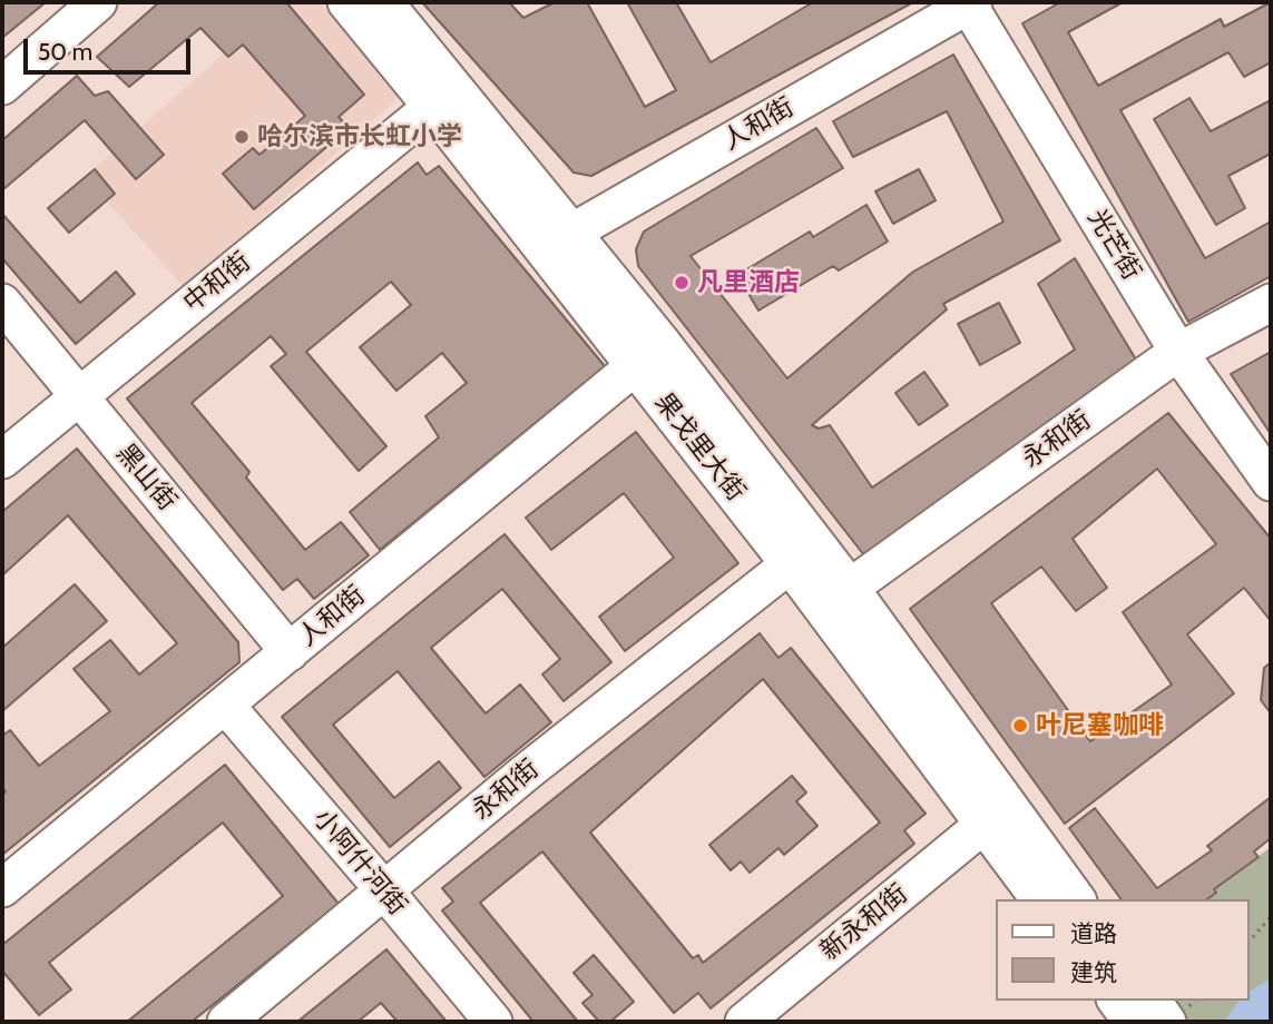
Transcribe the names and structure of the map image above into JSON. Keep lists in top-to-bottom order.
{
  "streets": {
    "street": [
      "人和街",
      "光芒街",
      "中和街",
      "永和街",
      "果戈里大街",
      "黑山街",
      "小阿什河街",
      "新永和街"
    ]
  },
  "crossings": [
    ["人和街", "光芒街"],
    ["人和街", "果戈里大街"],
    ["人和街", "黑山街"],
    ["人和街", "小阿什河街"],
    ["光芒街", "永和街"],
    ["中和街", "果戈里大街"],
    ["中和街", "黑山街"],
    ["永和街", "果戈里大街"],
    ["永和街", "小阿什河街"],
    ["果戈里大街", "新永和街"]
  ],
  "places": ["哈尔滨市长虹小学", "凡里酒店", "叶尼塞咖啡"],
  "legend": ["道路", "建筑"],
  "scale_bar": "50 m"
}
